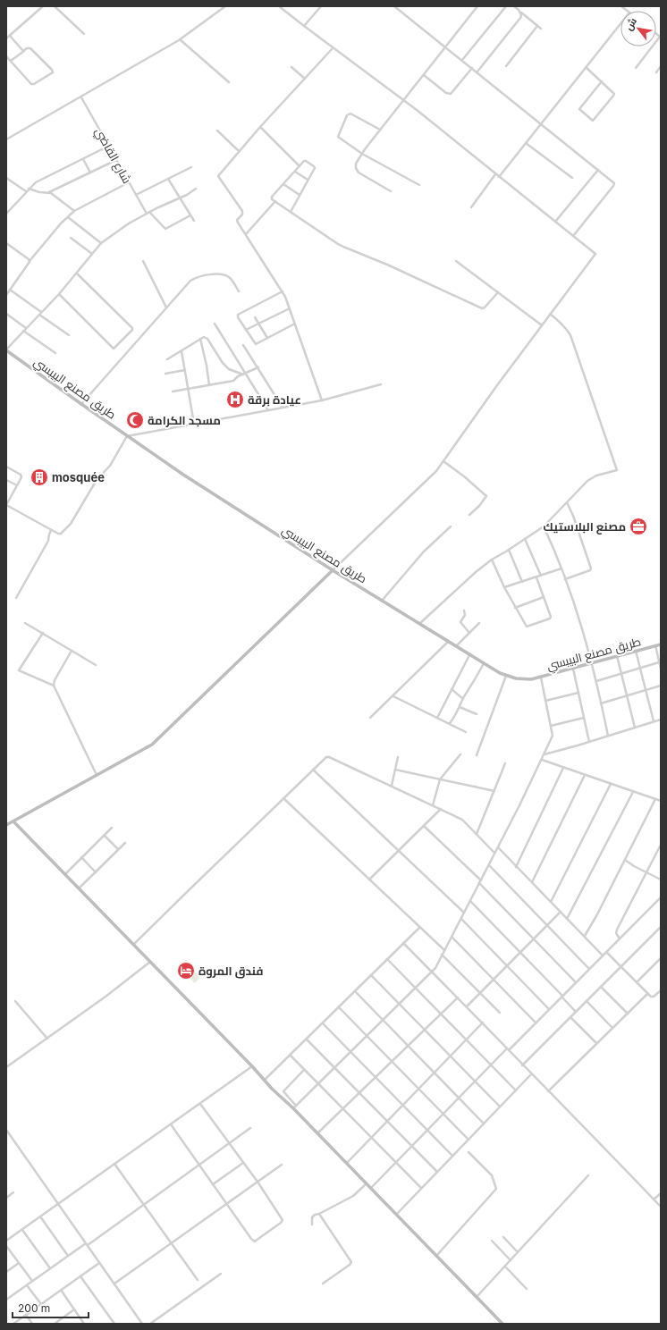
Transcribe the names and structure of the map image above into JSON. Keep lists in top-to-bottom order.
{
  "streets": {
    "street": ["شارع القاضي", "طريق مصنع البيبسي"]
  },
  "places": {
    "hospital": ["عيادة برقة"],
    "mosque": ["مسجد الكرامة"],
    "building": ["mosquée"],
    "office": ["مصنع البلاستيك"],
    "hotel": ["فندق المروة"]
  },
  "scale_bar": "200 m",
  "north": "top left"
}
